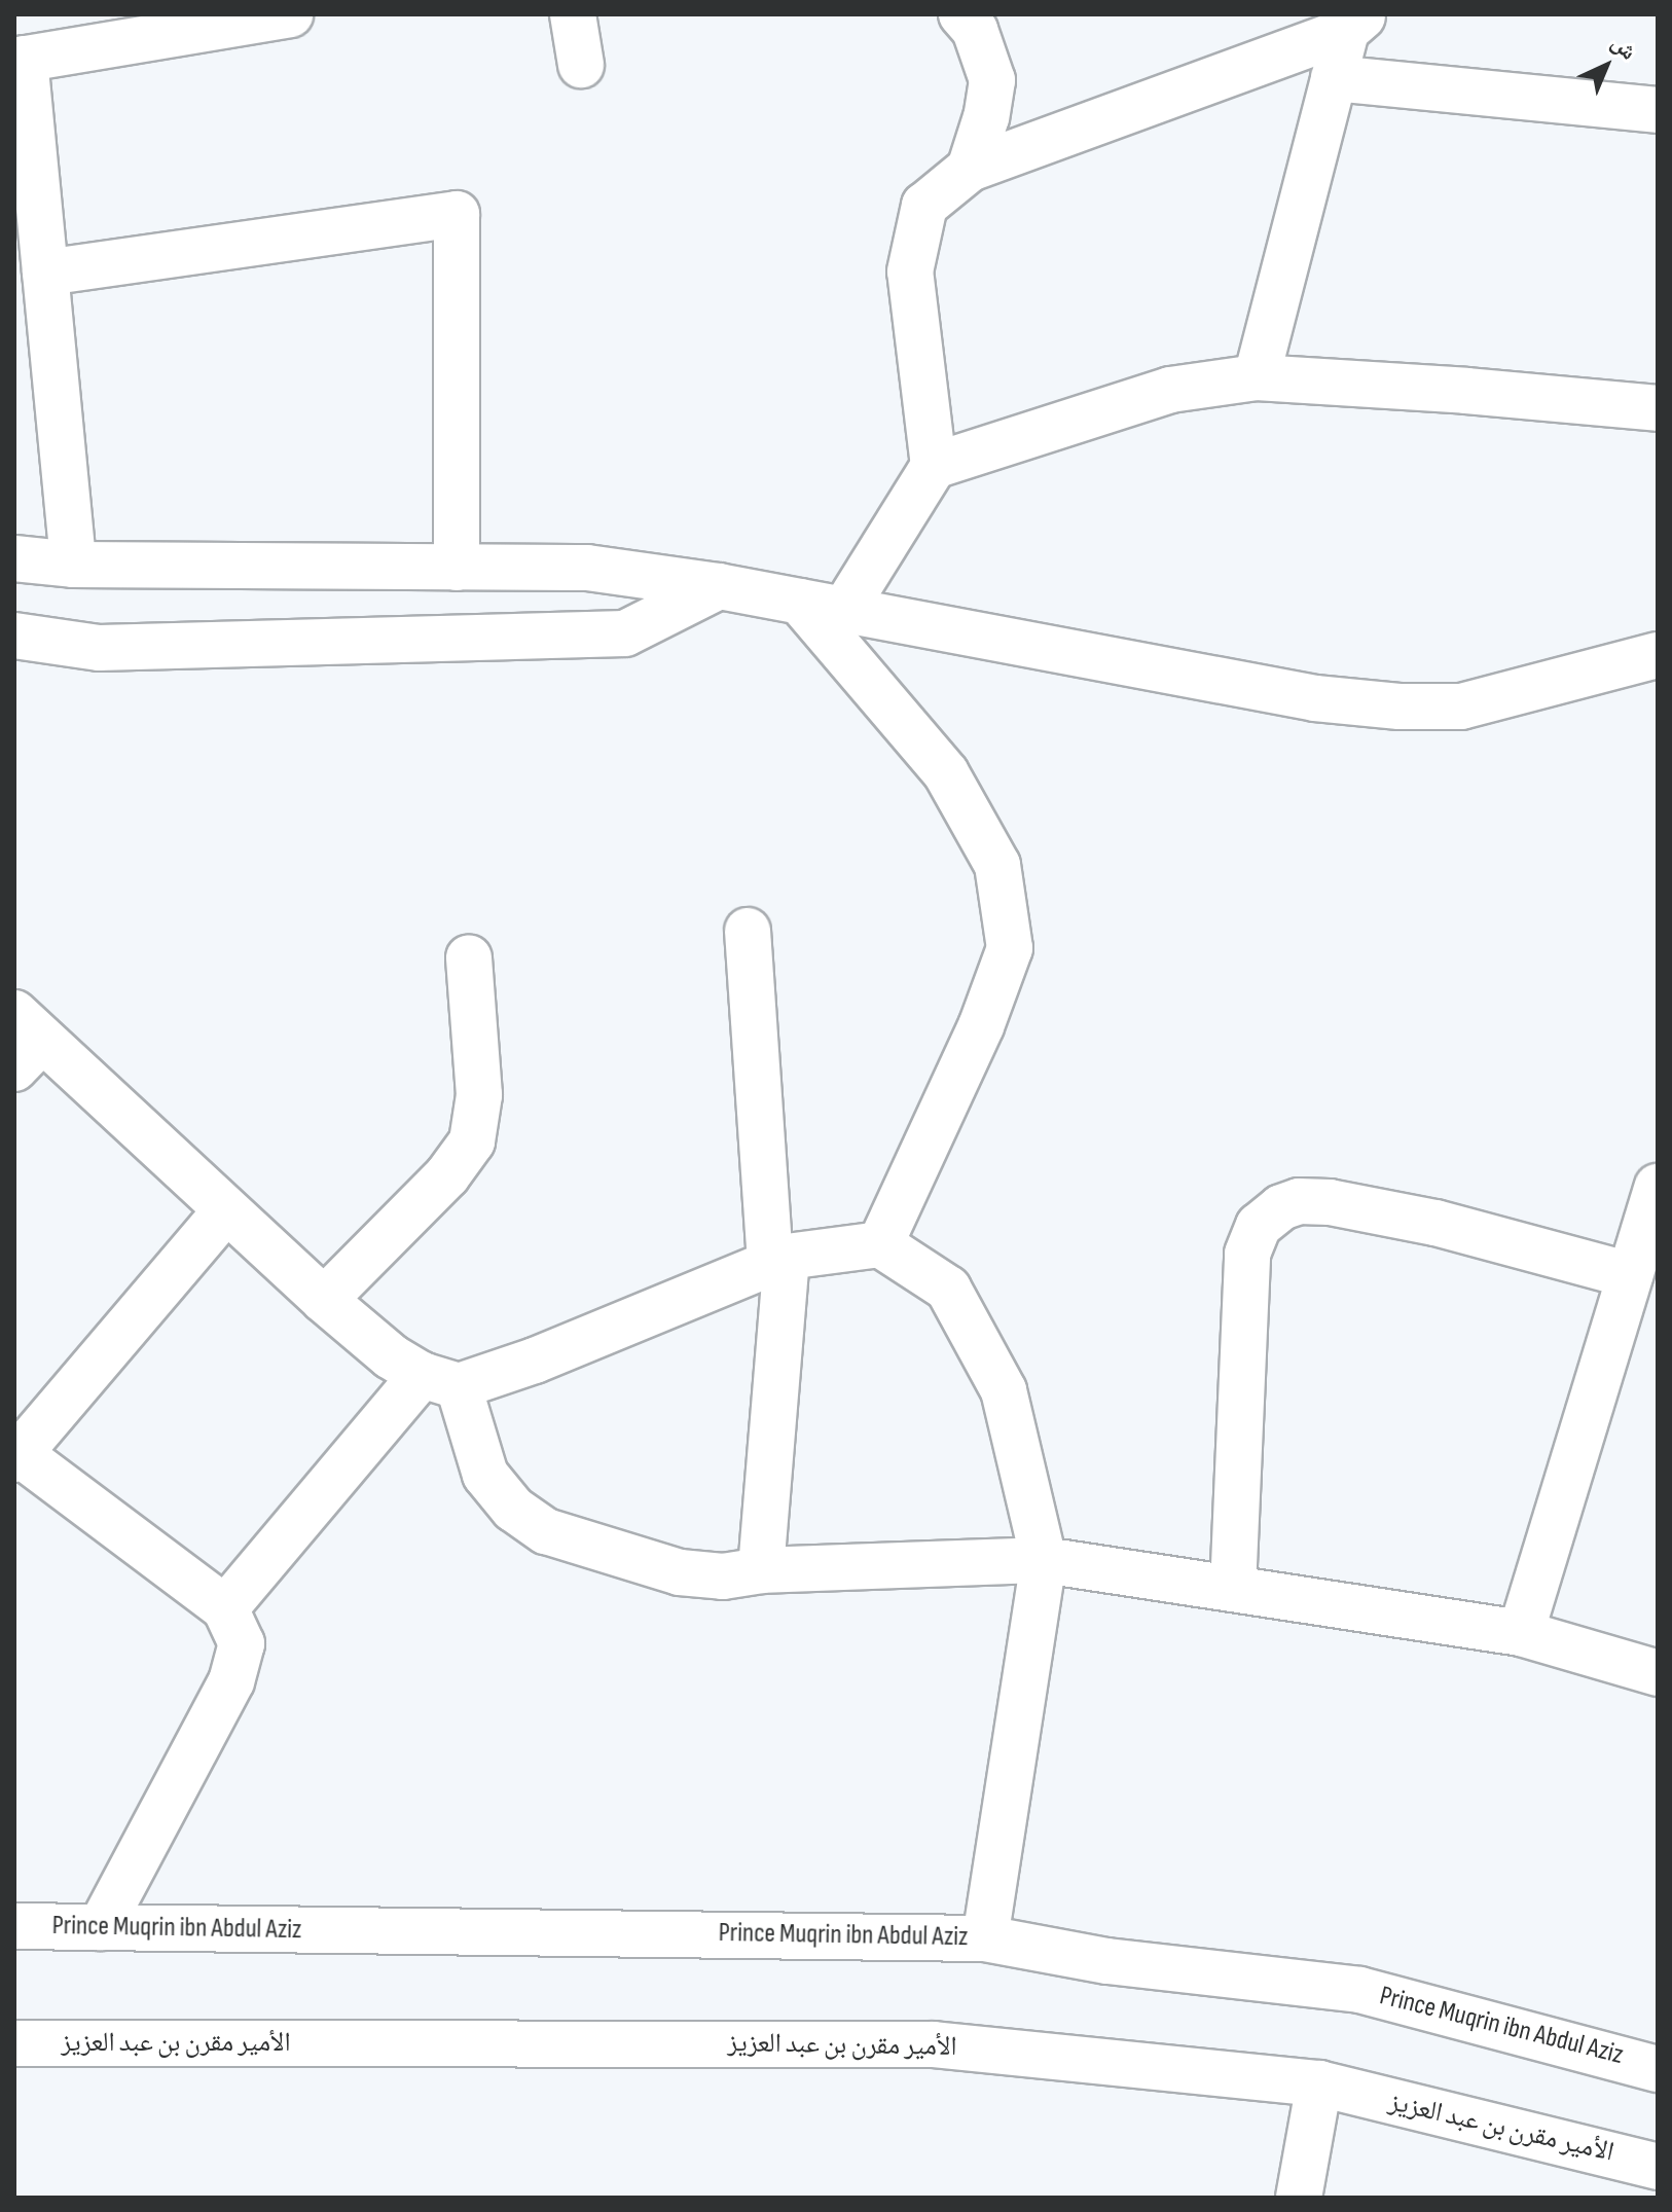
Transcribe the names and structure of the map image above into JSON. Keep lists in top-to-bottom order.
{
  "streets": {
    "street": ["Prince Muqrin ibn Abdul Aziz", "الأمير مقرن بن عبد العزيز"]
  },
  "north": "top right"
}
